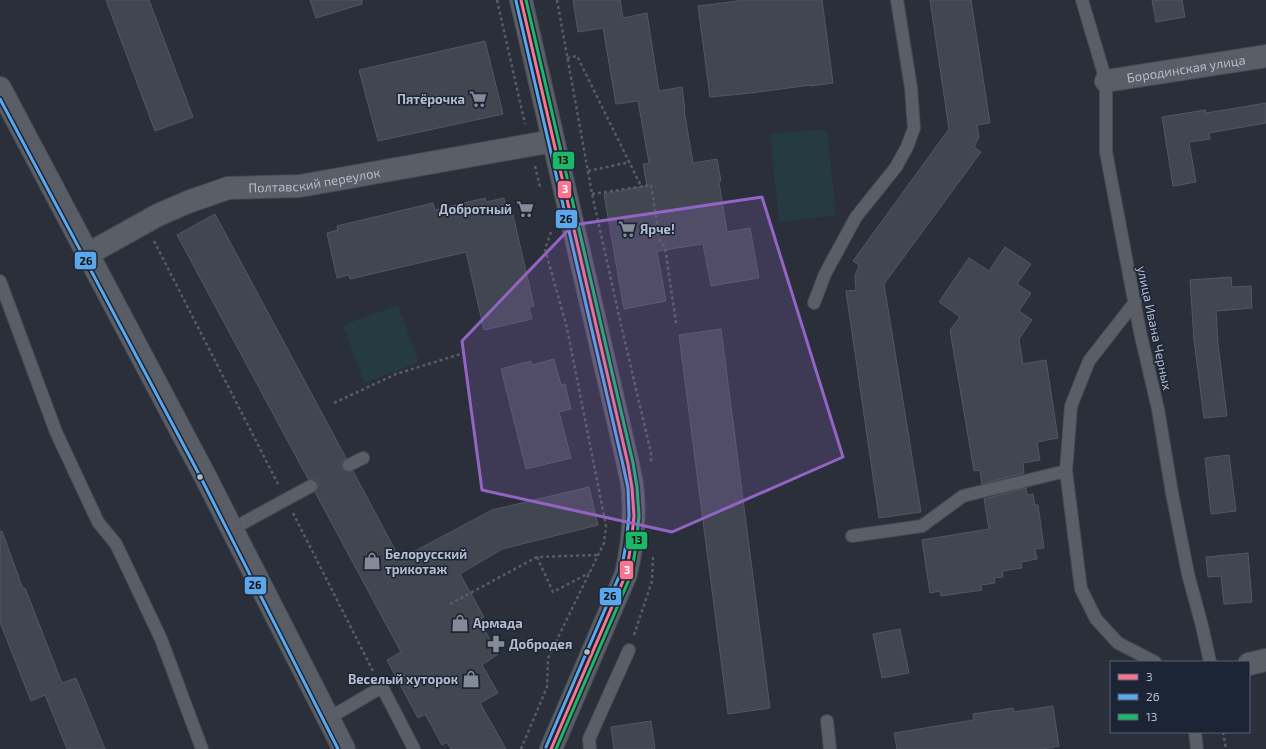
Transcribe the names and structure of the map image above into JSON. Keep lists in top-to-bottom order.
{
  "streets": {
    "street": ["Бородинская улица", "Полтавский переулок"],
    "lane": ["улица Ивана Черных"]
  },
  "crossings": [
    ["Бородинская улица", "улица Ивана Черных"]
  ],
  "places": {
    "supermarket": ["Пятёрочка", "Добротный", "Ярче!"],
    "shop": ["Белорусский трикотаж", "Армада", "Веселый хуторок"],
    "pharmacy": ["Добродея"]
  },
  "lines": ["transit line 3", "transit line 13", "transit line 26"],
  "legend": ["3", "26", "13"]
}
